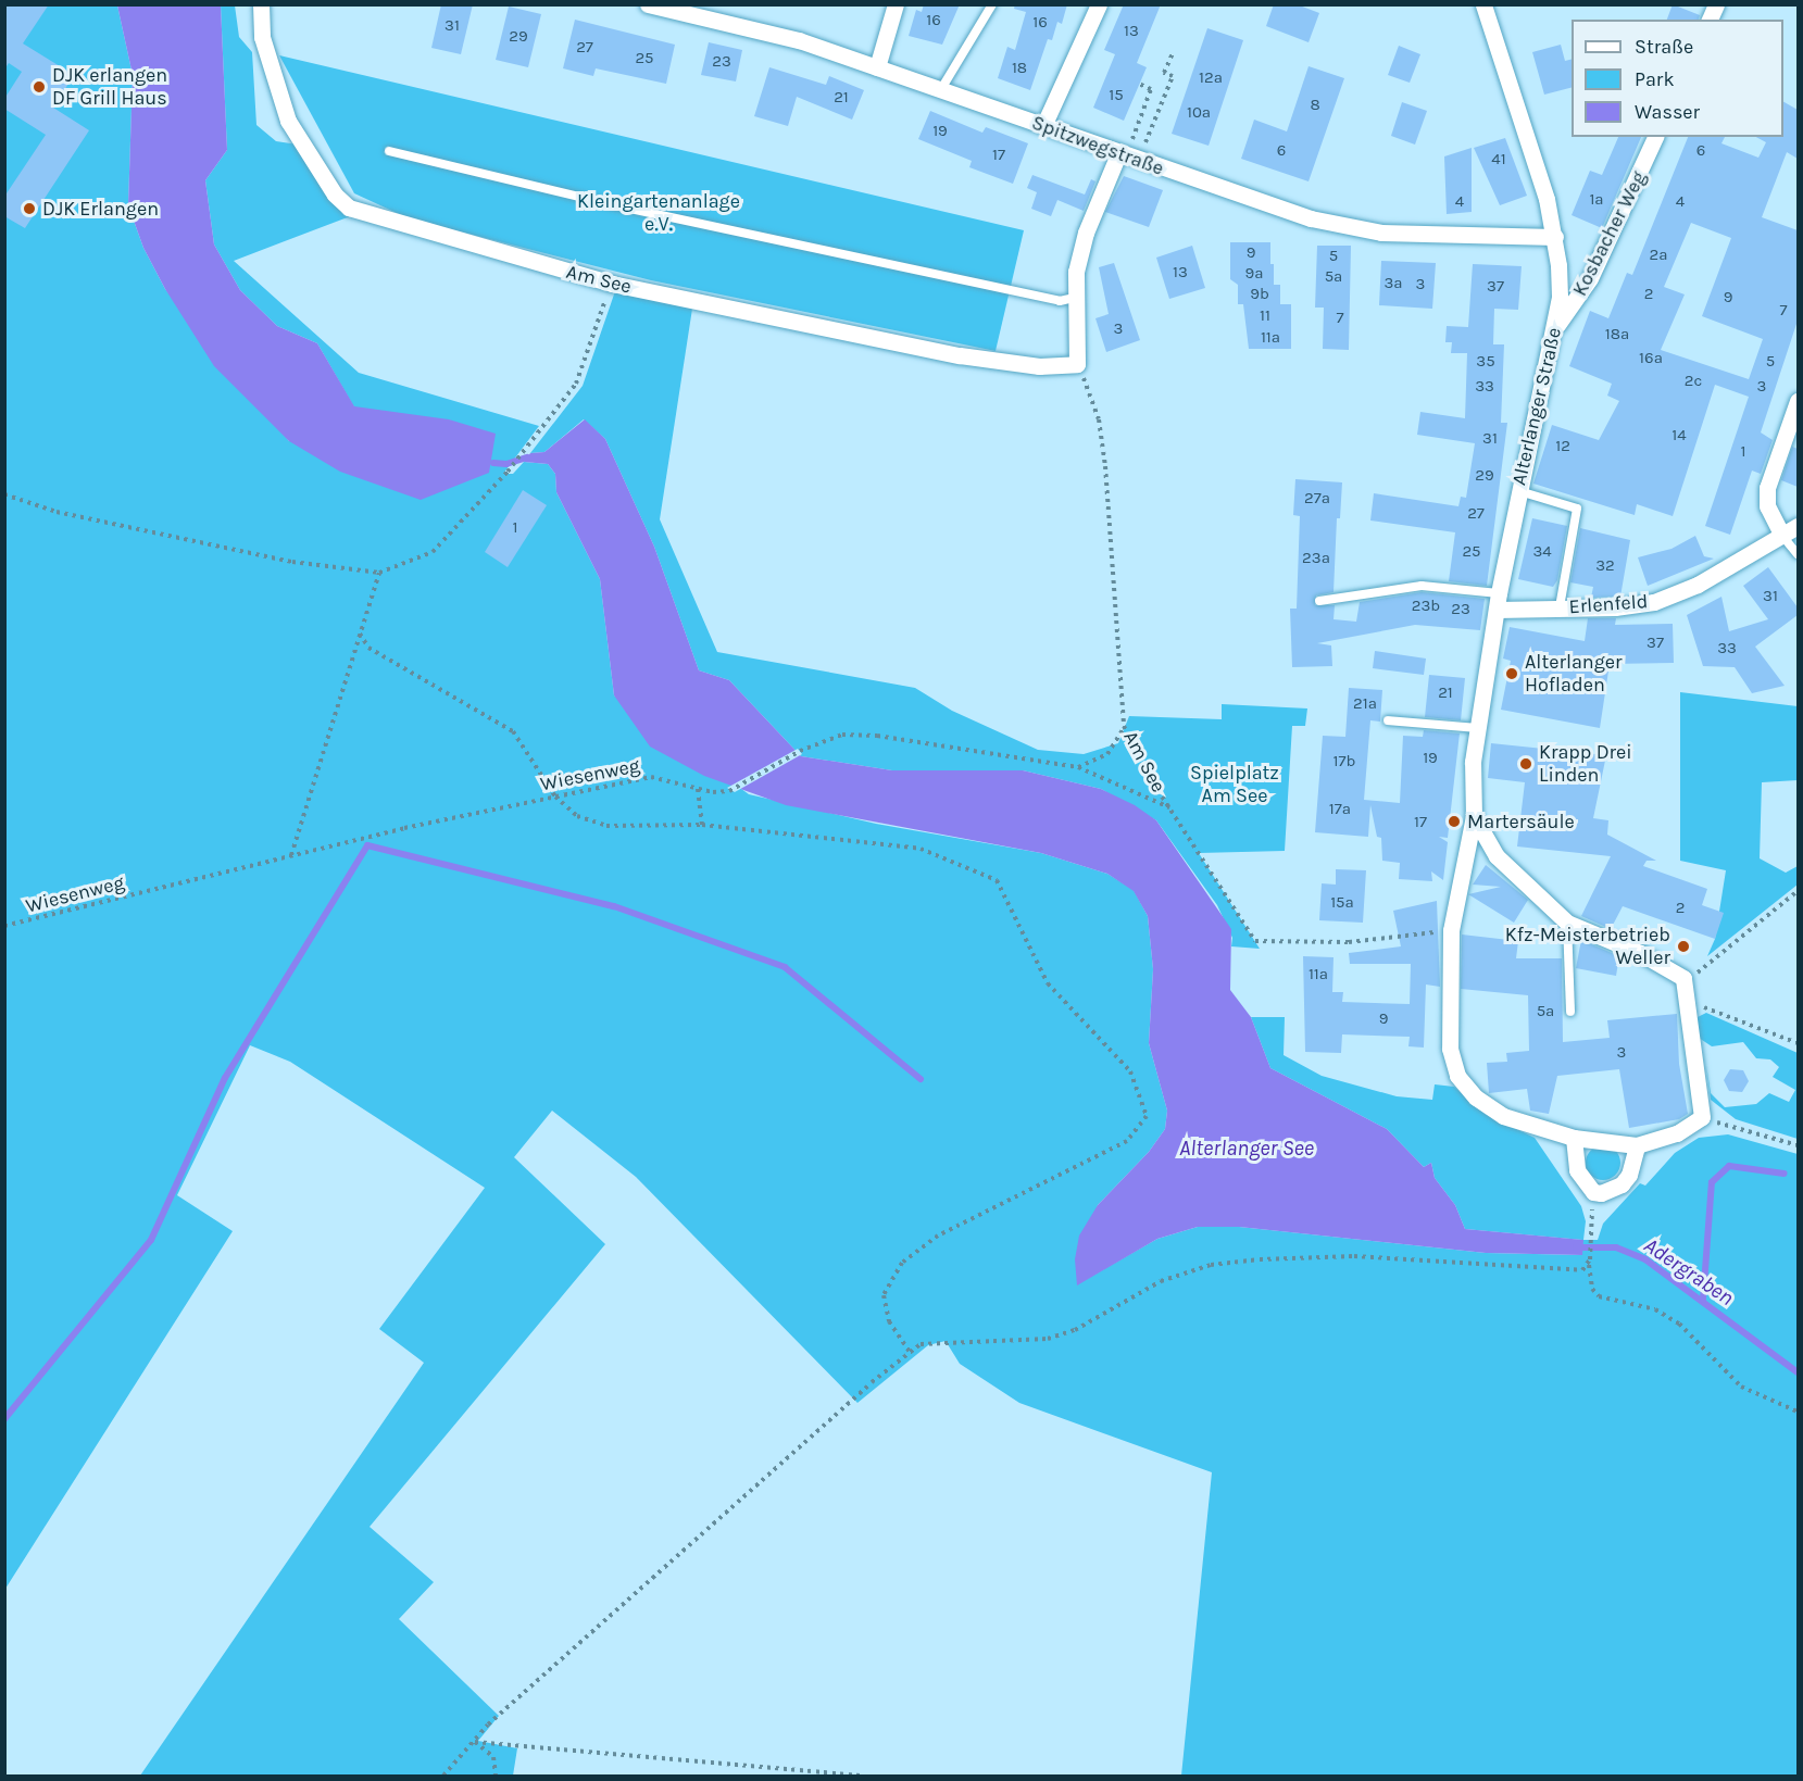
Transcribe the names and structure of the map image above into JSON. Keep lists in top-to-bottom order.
{
  "streets": {
    "street": [
      "Spitzwegstraße",
      "Kosbacher Weg",
      "Am See",
      "Alterlanger Straße",
      "Erlenfeld"
    ],
    "path": ["Wiesenweg"]
  },
  "crossings": [
    ["Spitzwegstraße", "Alterlanger Straße"],
    ["Kosbacher Weg", "Alterlanger Straße"],
    ["Am See", "Alterlanger Straße"],
    ["Am See", "Wiesenweg"],
    ["Alterlanger Straße", "Erlenfeld"]
  ],
  "water": ["Alterlanger See", "Adergraben"],
  "parks": ["Kleingartenanlage e.V.", "Spielplatz Am See"],
  "places": [
    "DJK erlangen DF Grill Haus",
    "DJK Erlangen",
    "Alterlanger Hofladen",
    "Krapp Drei Linden",
    "Martersäule",
    "Kfz-Meisterbetrieb Weller"
  ],
  "house_numbers": [
    "16",
    "16",
    "31",
    "13",
    "29",
    "27",
    "25",
    "23",
    "18",
    "12a",
    "15",
    "21",
    "8",
    "10a",
    "19",
    "6",
    "6",
    "17",
    "41",
    "1a",
    "4",
    "4",
    "9",
    "2a",
    "5",
    "13",
    "9a",
    "5a",
    "3a",
    "3",
    "37",
    "9b",
    "2",
    "9",
    "7",
    "11",
    "7",
    "3",
    "18a",
    "11a",
    "16a",
    "35",
    "5",
    "2c",
    "33",
    "3",
    "14",
    "31",
    "12",
    "1",
    "29",
    "27a",
    "27",
    "1",
    "25",
    "34",
    "23a",
    "32",
    "31",
    "23b",
    "23",
    "37",
    "33",
    "21",
    "21a",
    "19",
    "17b",
    "17a",
    "17",
    "15a",
    "2",
    "11a",
    "5a",
    "9",
    "3"
  ],
  "legend": ["Straße", "Park", "Wasser"]
}
